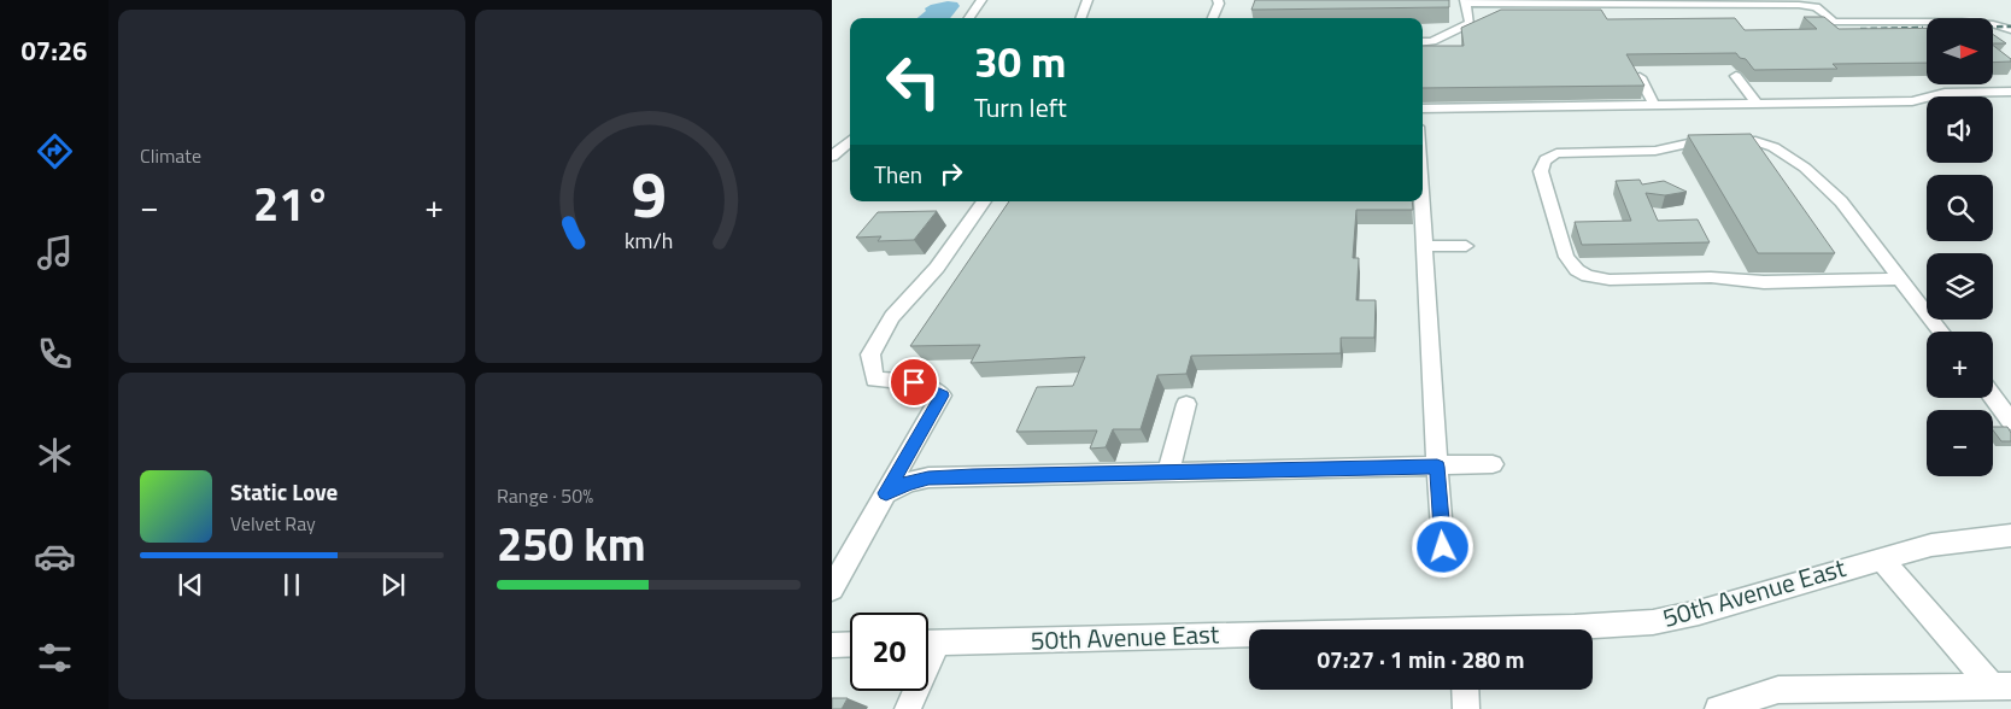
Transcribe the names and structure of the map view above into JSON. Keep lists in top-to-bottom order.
{
  "streets": {
    "street": ["50th Avenue East"]
  },
  "north": "right",
  "page": {
    "tabs": "07:26",
    "tile": [
      "Climate",
      ["Range · 50%", "250 km"]
    ],
    "map_buttons": ["+", "−"],
    "turn": ["30 m", "Turn left"],
    "then": "Then",
    "heat": ["−", "21°", "+"],
    "song": ["Static Love", "Velvet Ray"],
    "limit": "20",
    "trip": "07:27 · 1 min · 280 m",
    "gauge": ["9", "km/h"]
  }
}
